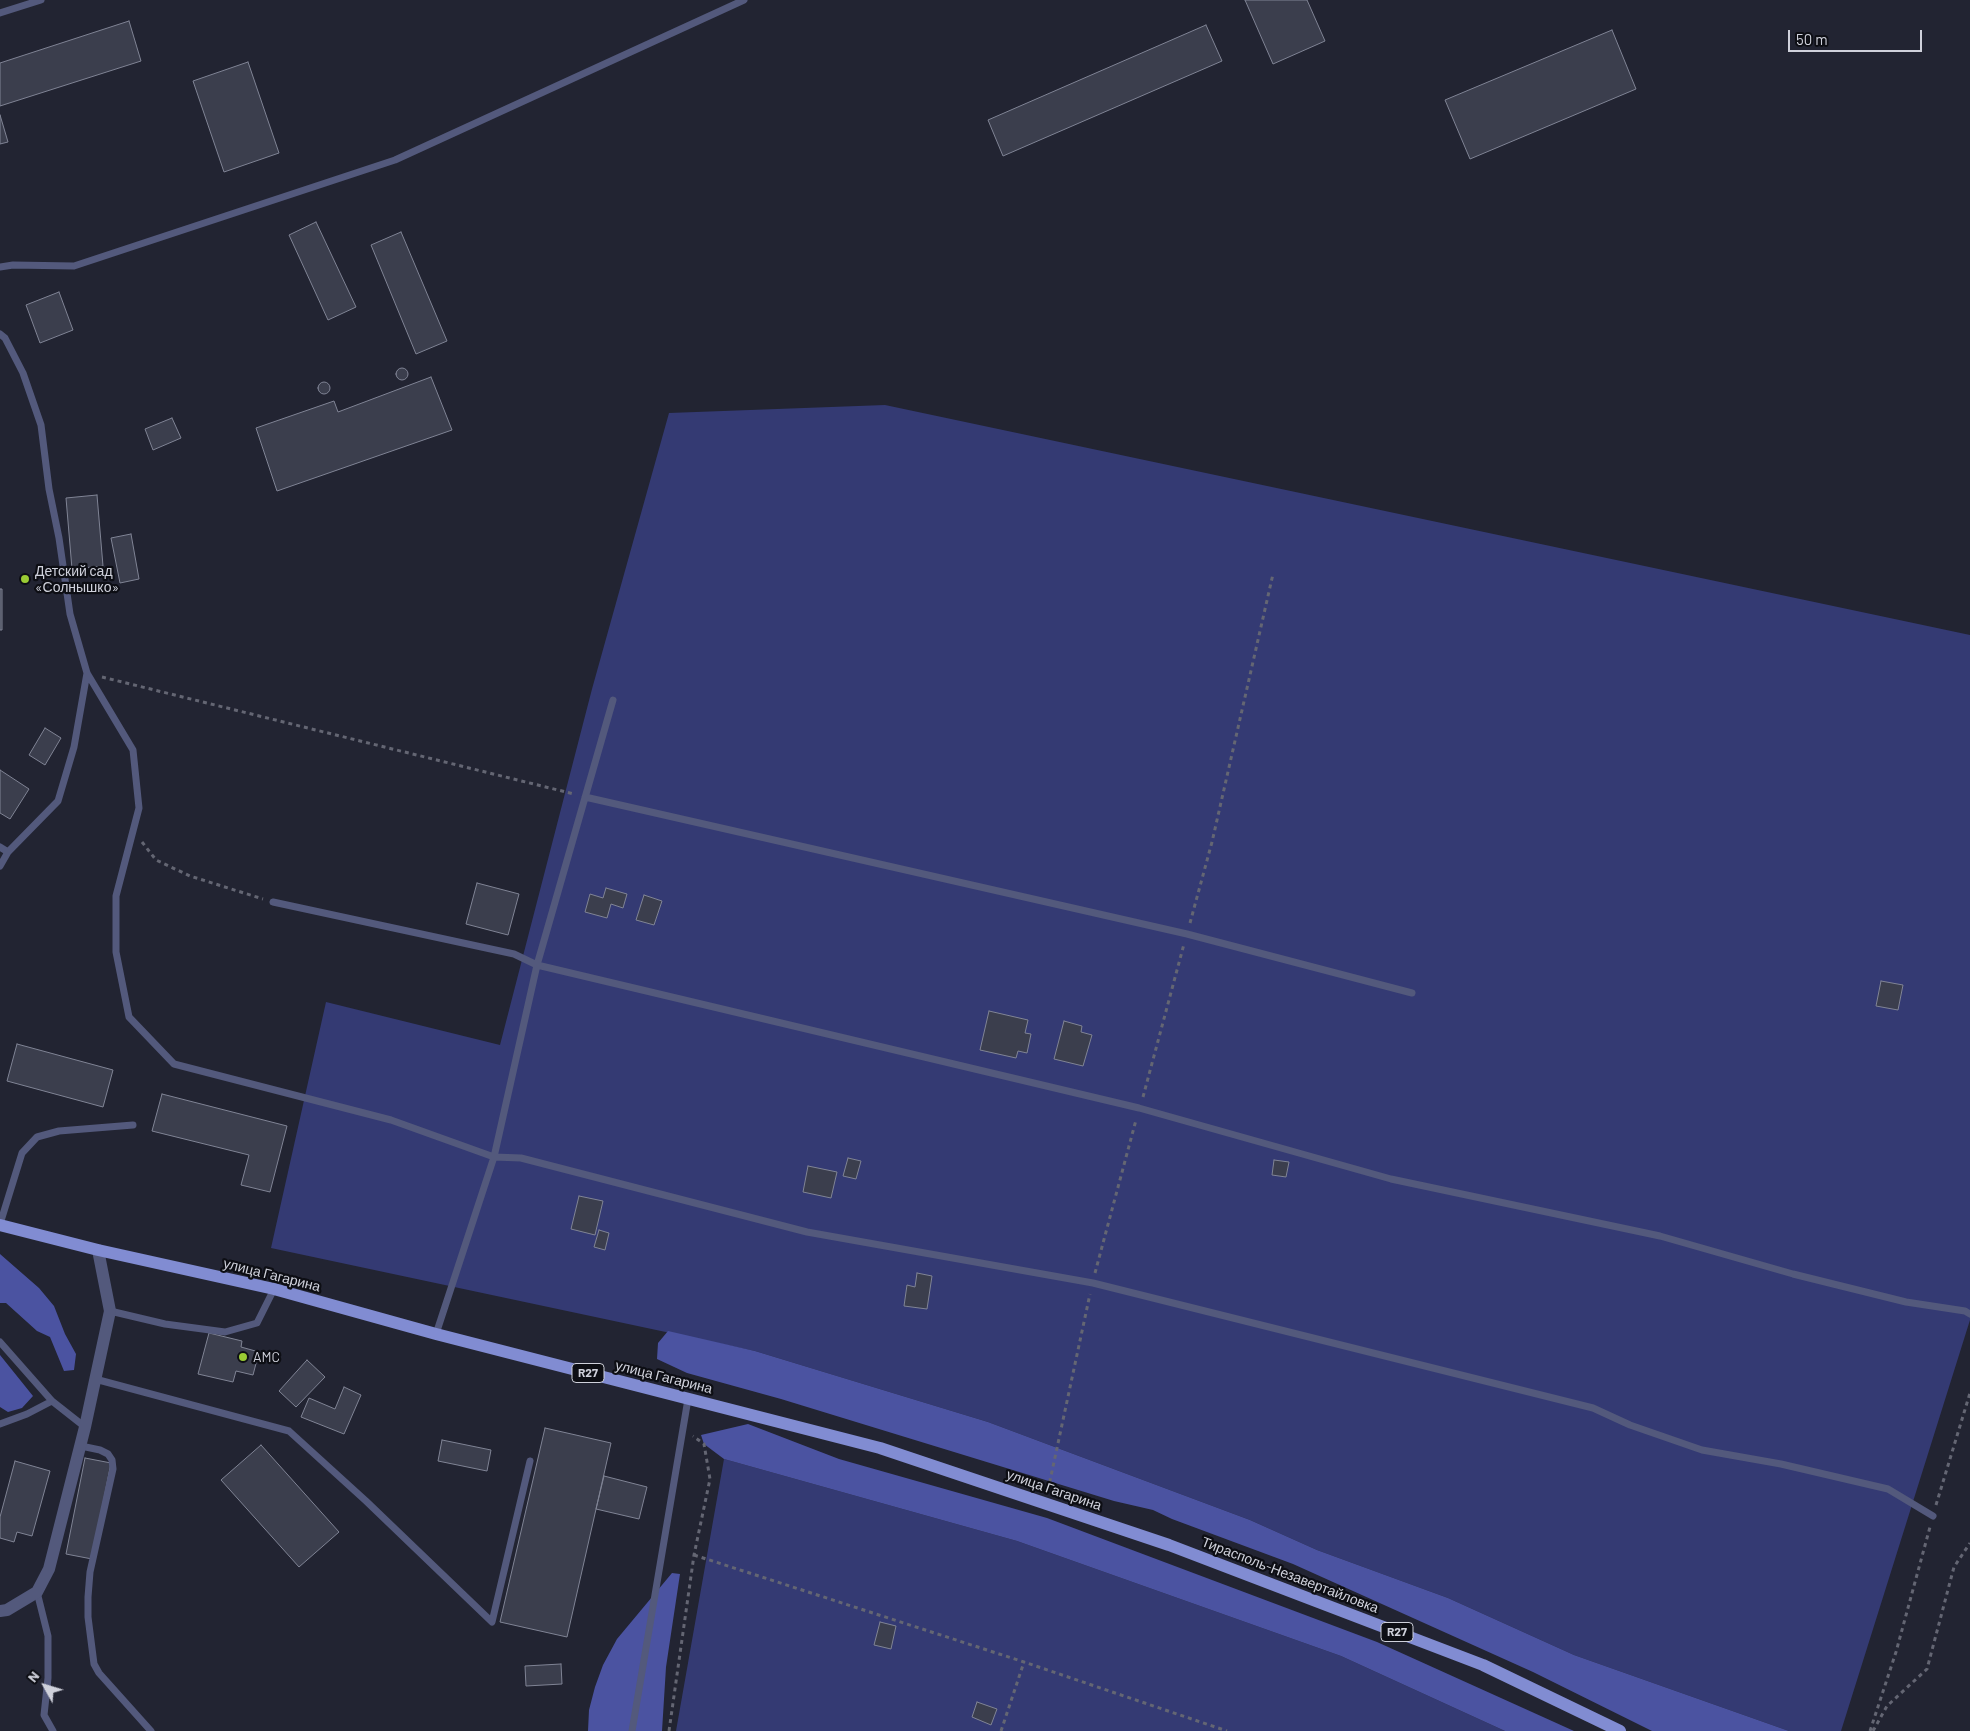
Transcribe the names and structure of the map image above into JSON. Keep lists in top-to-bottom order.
{
  "streets": {
    "main road": ["улица Гагарина", "R27", "Тирасполь-Незавертайловка"]
  },
  "crossings": [
    ["улица Гагарина", "Тирасполь-Незавертайловка"]
  ],
  "places": ["Детский сад «Солнышко»", "AMC"],
  "scale_bar": "50 m",
  "north": "top left"
}
